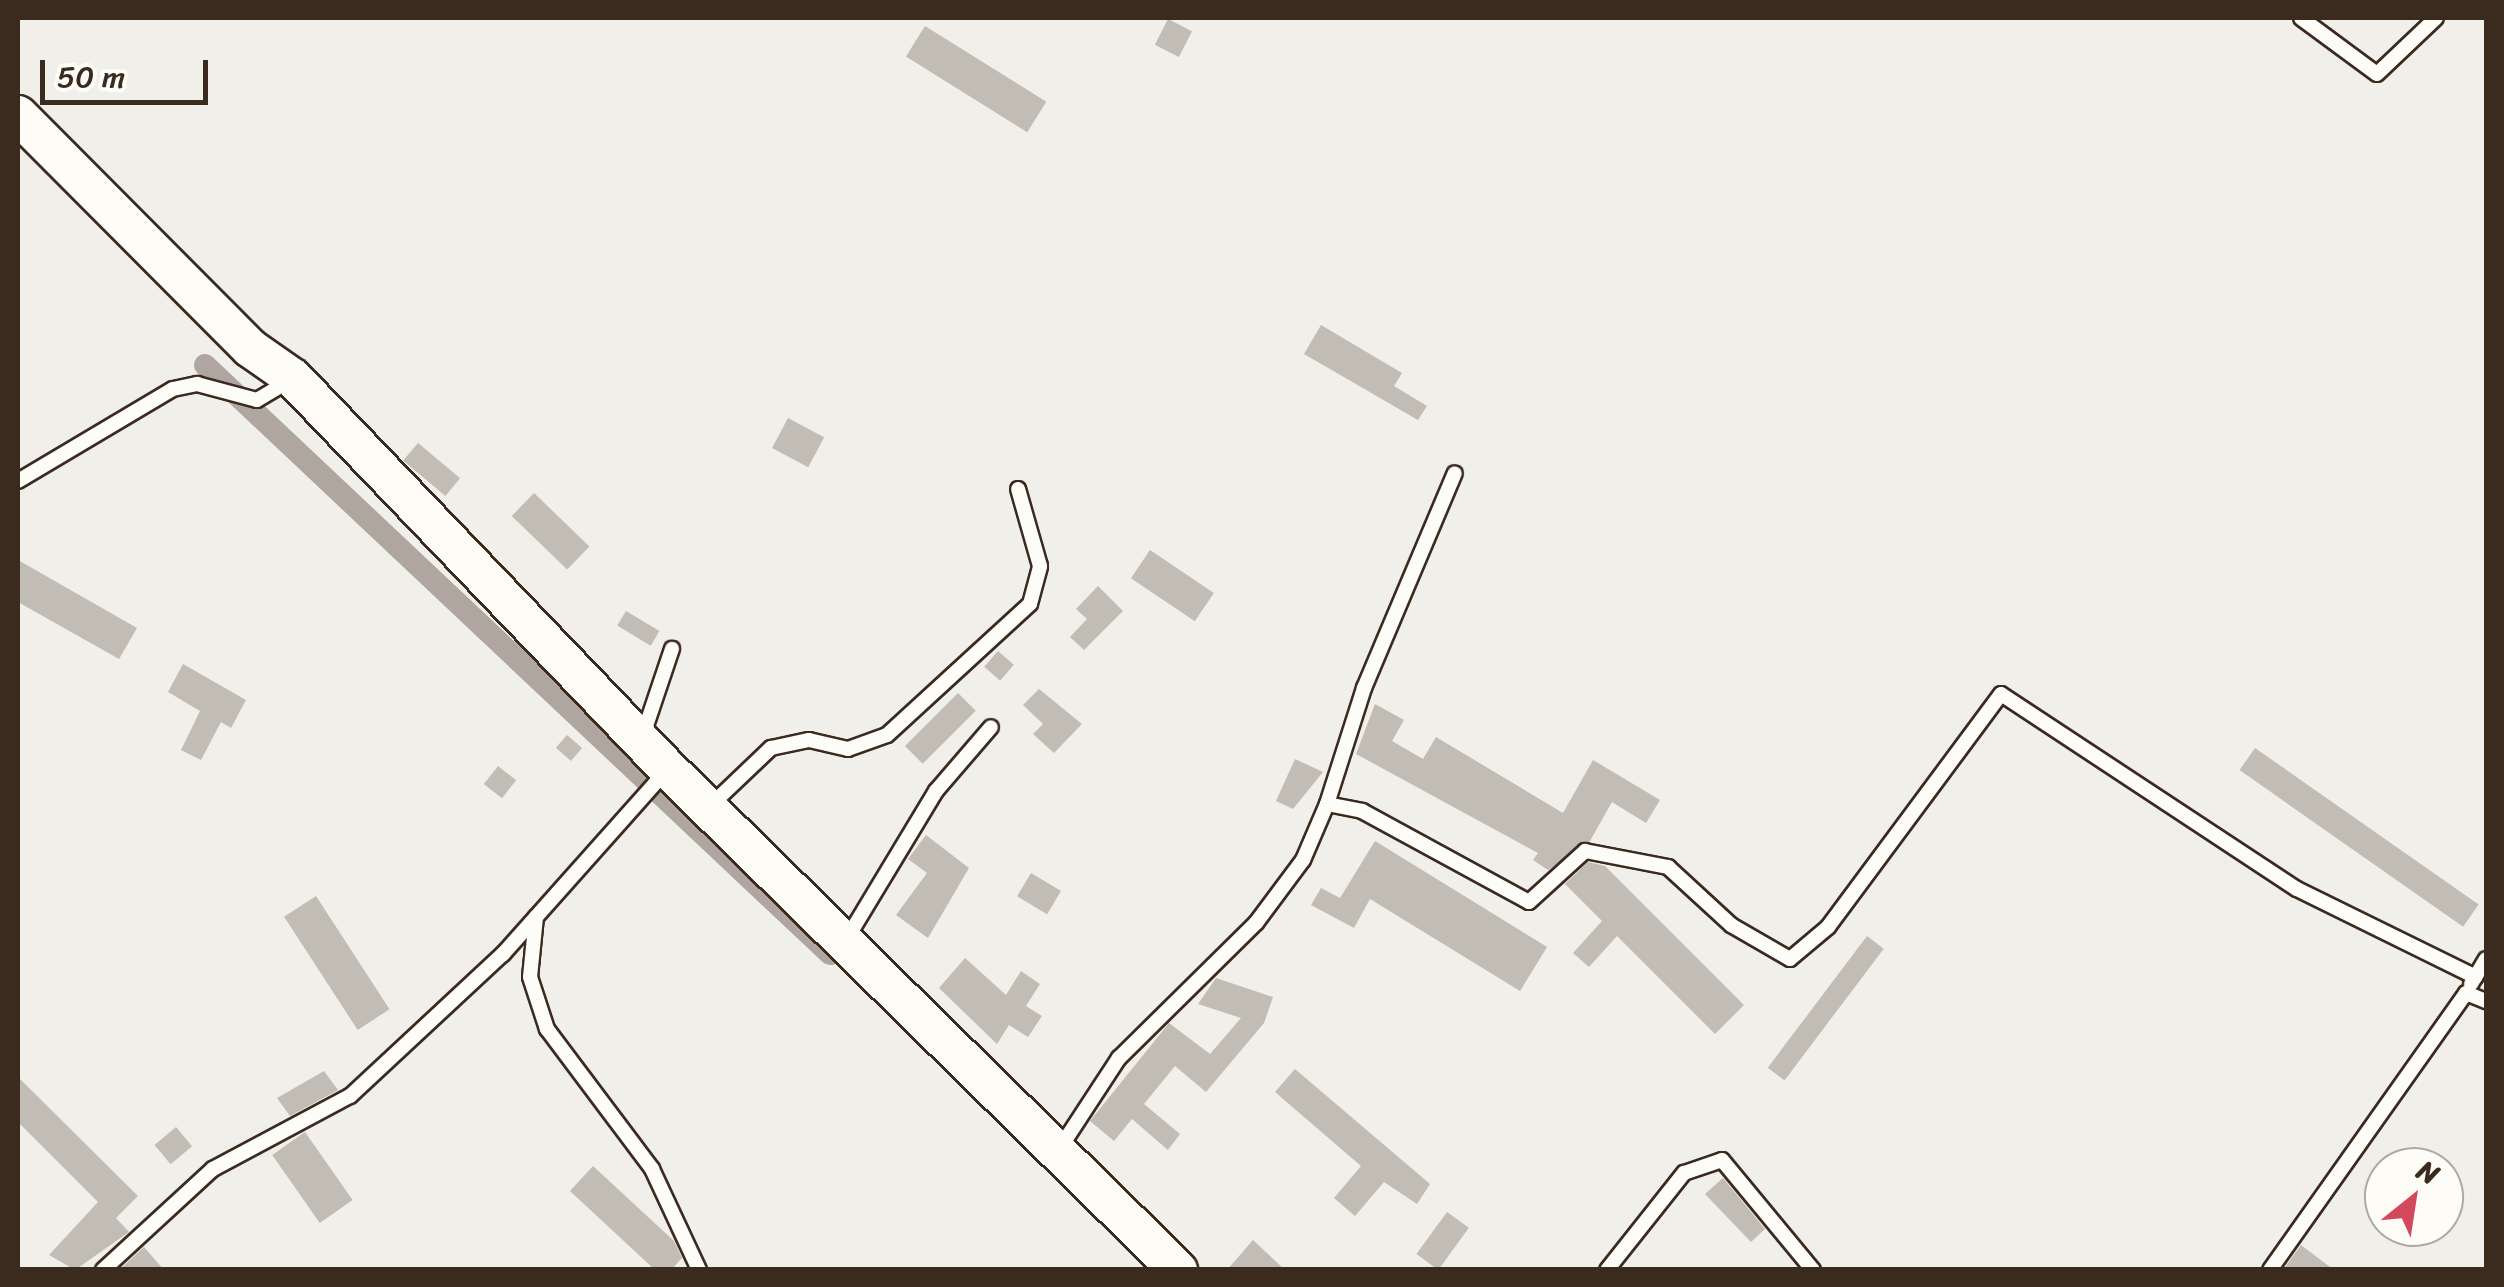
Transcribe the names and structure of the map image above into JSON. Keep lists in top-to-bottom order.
{
  "scale_bar": "50 m",
  "north": "top right"
}
